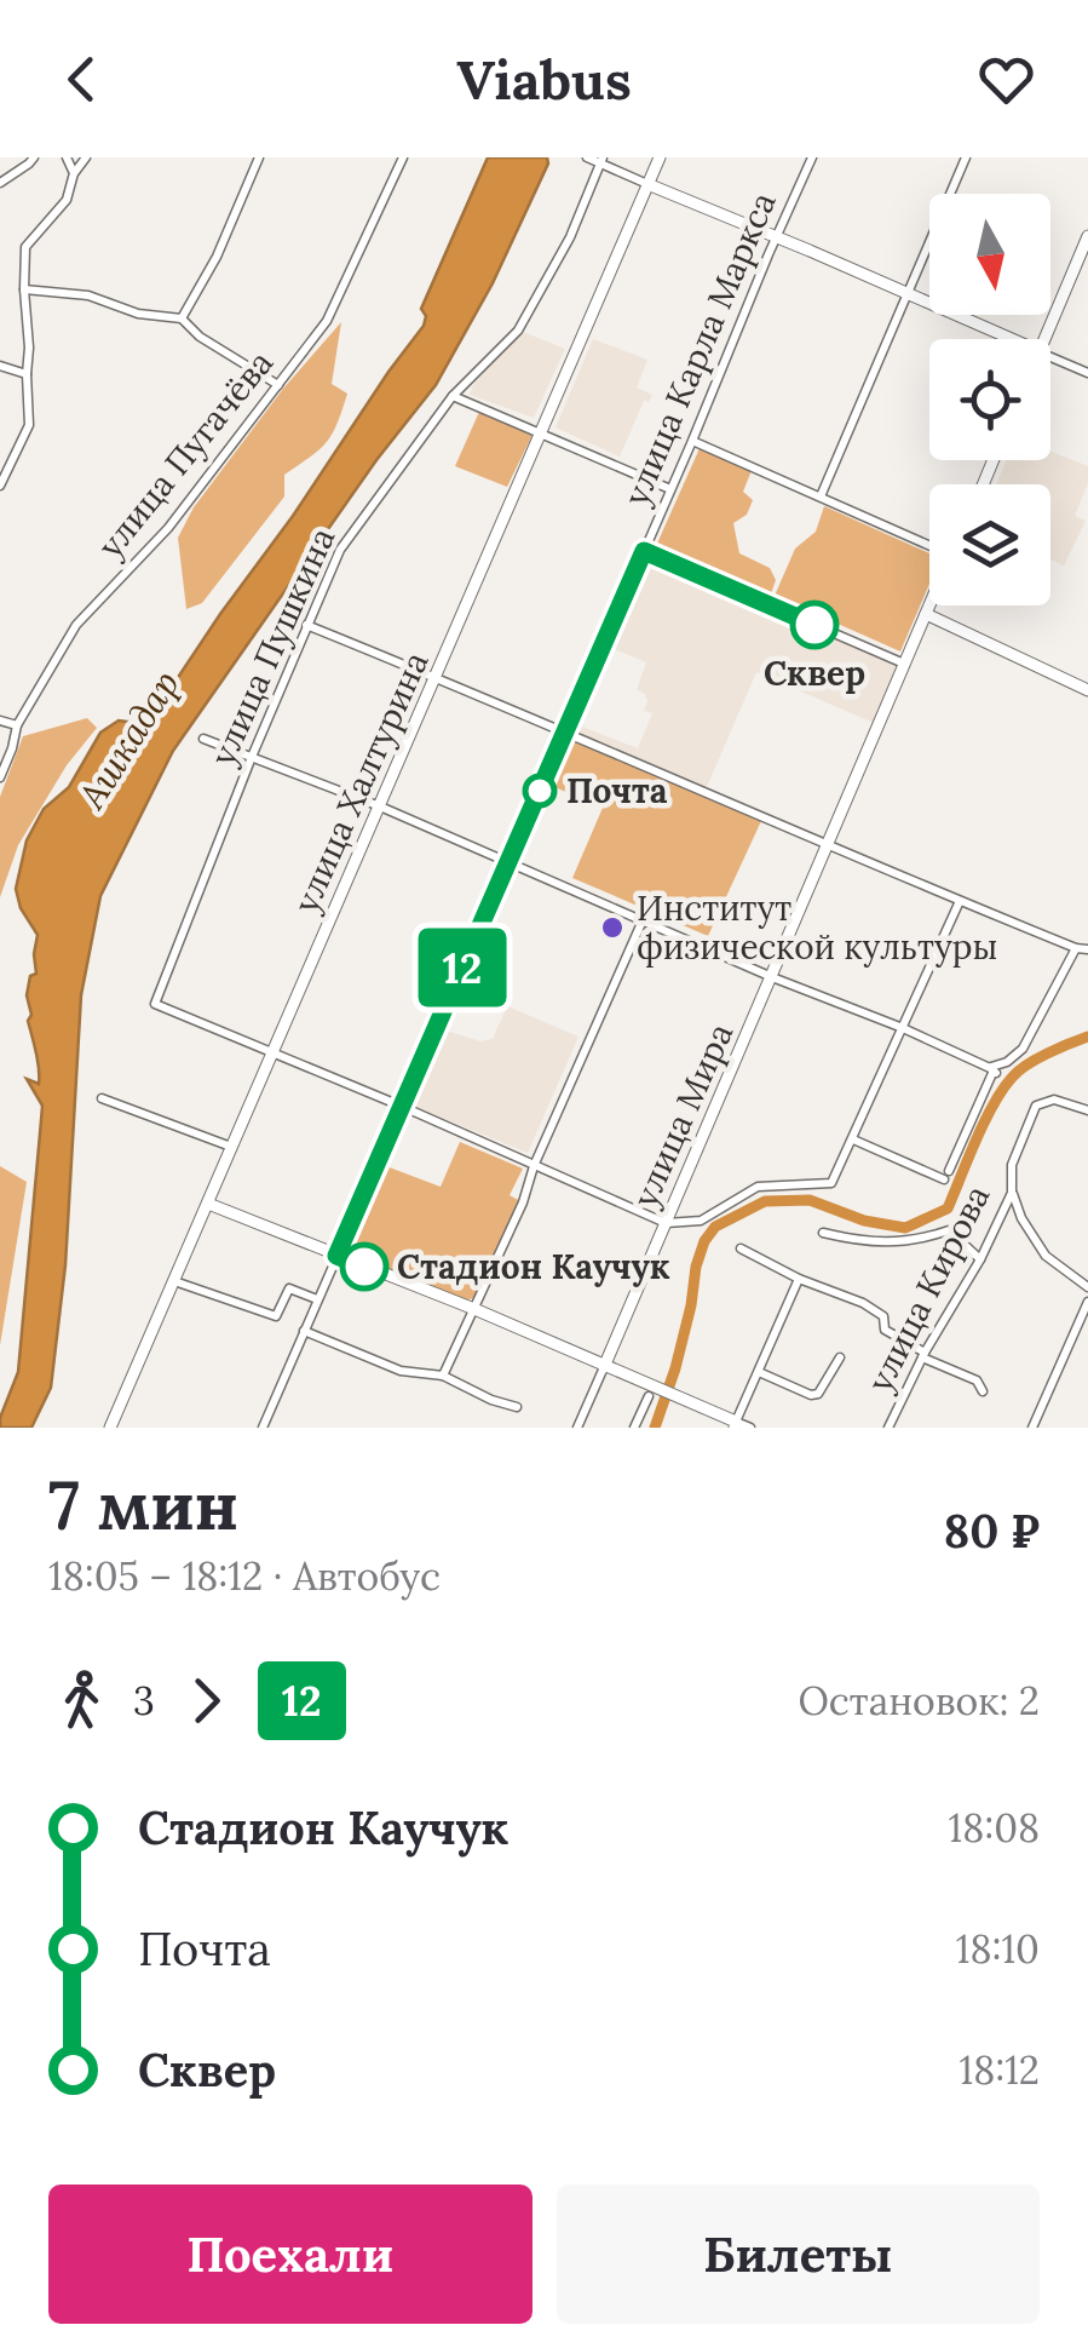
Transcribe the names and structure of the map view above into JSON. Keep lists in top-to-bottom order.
{
  "streets": {
    "main road": ["улица Халтурина", "улица Мира"],
    "street": [
      "улица Карла Маркса",
      "улица Пугачёва",
      "улица Пушкина",
      "улица Кирова"
    ]
  },
  "crossings": [
    ["улица Пушкина", "улица Халтурина"]
  ],
  "water": ["Ашкадар"],
  "places": [
    "Сквер",
    "Почта",
    "Институт физической культуры",
    "Стадион Каучук"
  ],
  "lines": ["bus line 12"],
  "north": "bottom",
  "page": {
    "header": "Viabus",
    "on_map": "12",
    "heading": ["7 мин", "18:05 – 18:12 · Автобус", "80 ₽"],
    "legs": ["3", "12", "Остановок: 2"],
    "list": [
      {
        "name": "Стадион Каучук",
        "value": "18:08"
      },
      {
        "name": "Почта",
        "value": "18:10"
      },
      {
        "name": "Сквер",
        "value": "18:12"
      }
    ],
    "buttons": ["Поехали", "Билеты"]
  }
}
